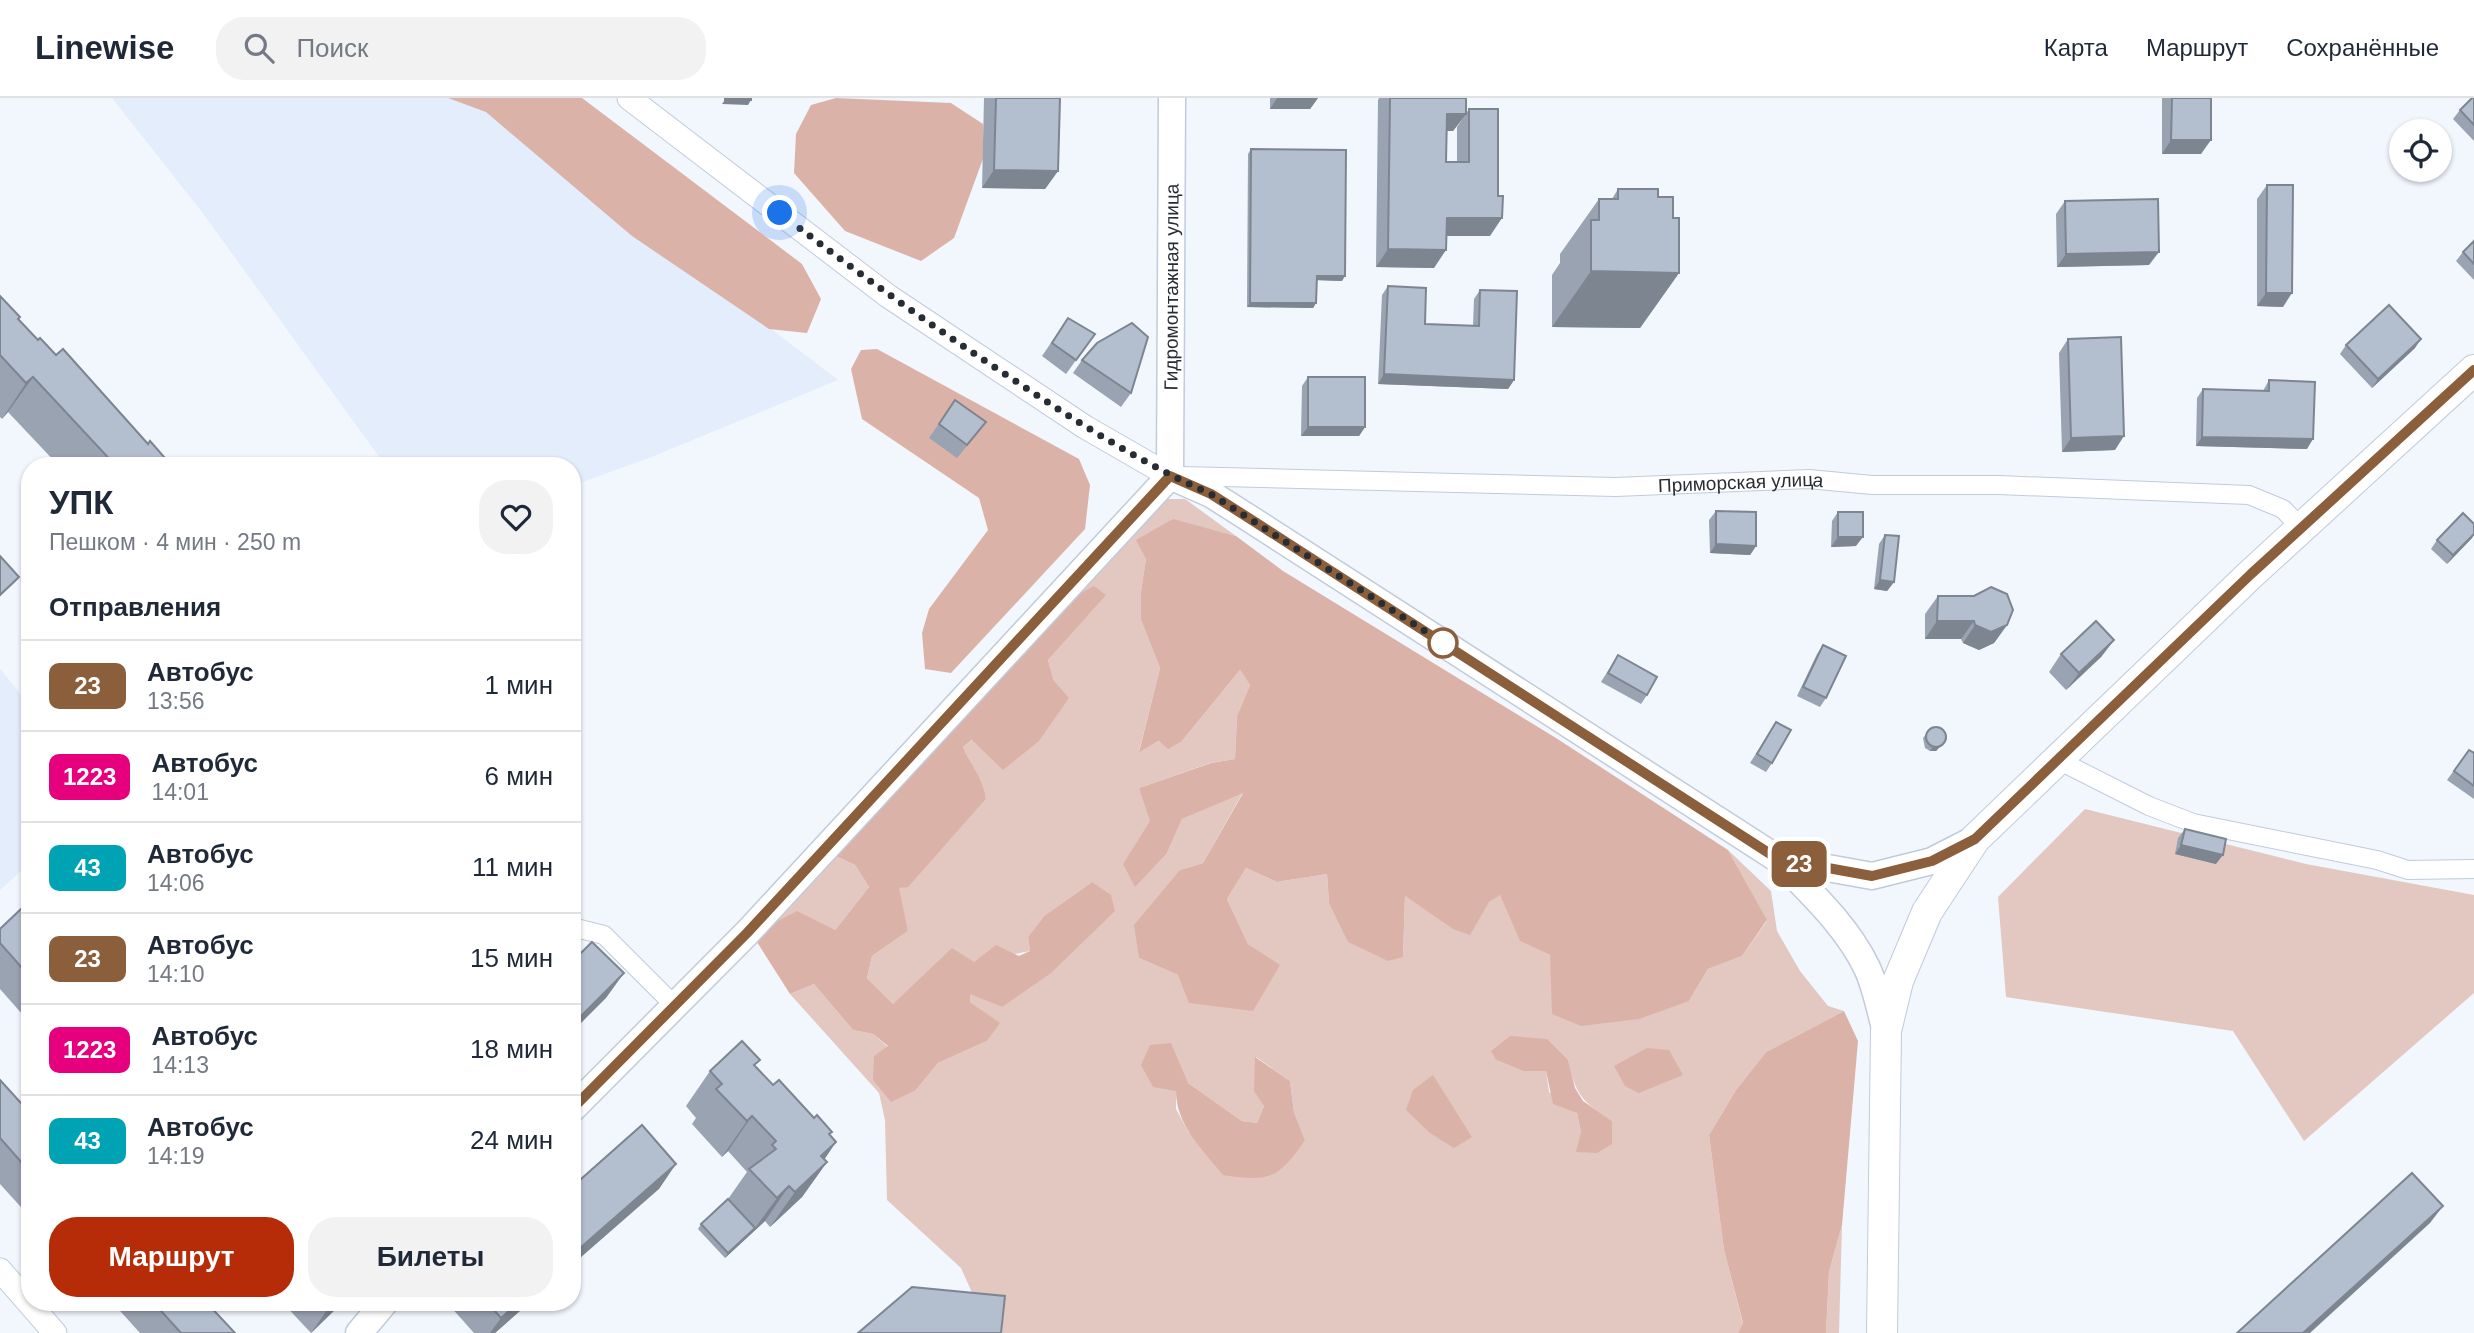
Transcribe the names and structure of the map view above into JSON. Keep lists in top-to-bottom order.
{
  "streets": {
    "main road": ["Гидромонтажная улица"],
    "street": ["Приморская улица"]
  },
  "crossings": [
    ["Гидромонтажная улица", "Приморская улица"]
  ],
  "lines": ["bus line 23"],
  "page": {
    "header": "Linewise",
    "search": "Поиск",
    "nav": ["Карта", "Маршрут", "Сохранённые"],
    "on_map": "23",
    "heading": [
      ["УПК", "Пешком · 4 мин · 250 m"],
      "Отправления"
    ],
    "list": [
      {
        "mark": "23",
        "name": "Автобус",
        "note": "13:56",
        "value": "1 мин"
      },
      {
        "mark": "1223",
        "name": "Автобус",
        "note": "14:01",
        "value": "6 мин"
      },
      {
        "mark": "43",
        "name": "Автобус",
        "note": "14:06",
        "value": "11 мин"
      },
      {
        "mark": "23",
        "name": "Автобус",
        "note": "14:10",
        "value": "15 мин"
      },
      {
        "mark": "1223",
        "name": "Автобус",
        "note": "14:13",
        "value": "18 мин"
      },
      {
        "mark": "43",
        "name": "Автобус",
        "note": "14:19",
        "value": "24 мин"
      }
    ],
    "buttons": ["Маршрут", "Билеты"]
  }
}
